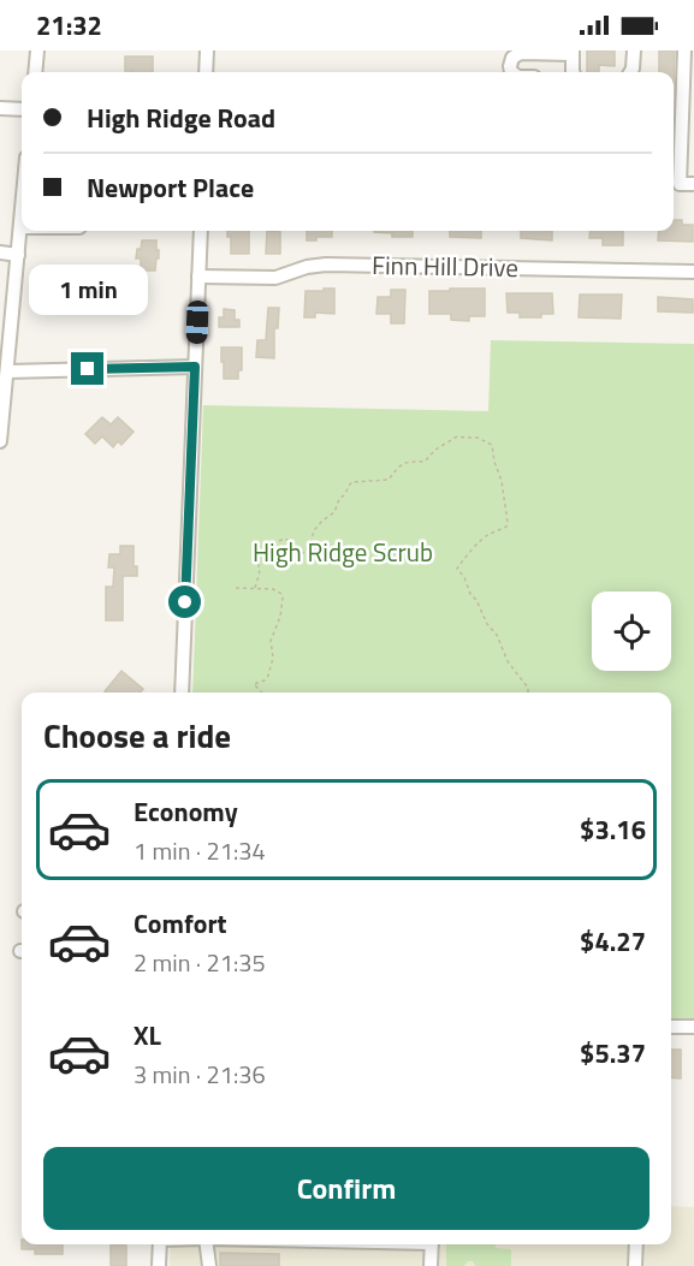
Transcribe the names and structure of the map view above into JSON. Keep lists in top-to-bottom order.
{
  "streets": {
    "street": ["Finn Hill Drive"]
  },
  "parks": ["High Ridge Scrub"],
  "page": {
    "status": "21:32",
    "banner": ["High Ridge Road", "Newport Place"],
    "bubble": "1 min",
    "heading": "Choose a ride",
    "list": [
      {
        "name": "Economy",
        "note": "1 min · 21:34",
        "value": "$3.16"
      },
      {
        "name": "Comfort",
        "note": "2 min · 21:35",
        "value": "$4.27"
      },
      {
        "name": "XL",
        "note": "3 min · 21:36",
        "value": "$5.37"
      }
    ],
    "buttons": "Confirm"
  }
}
